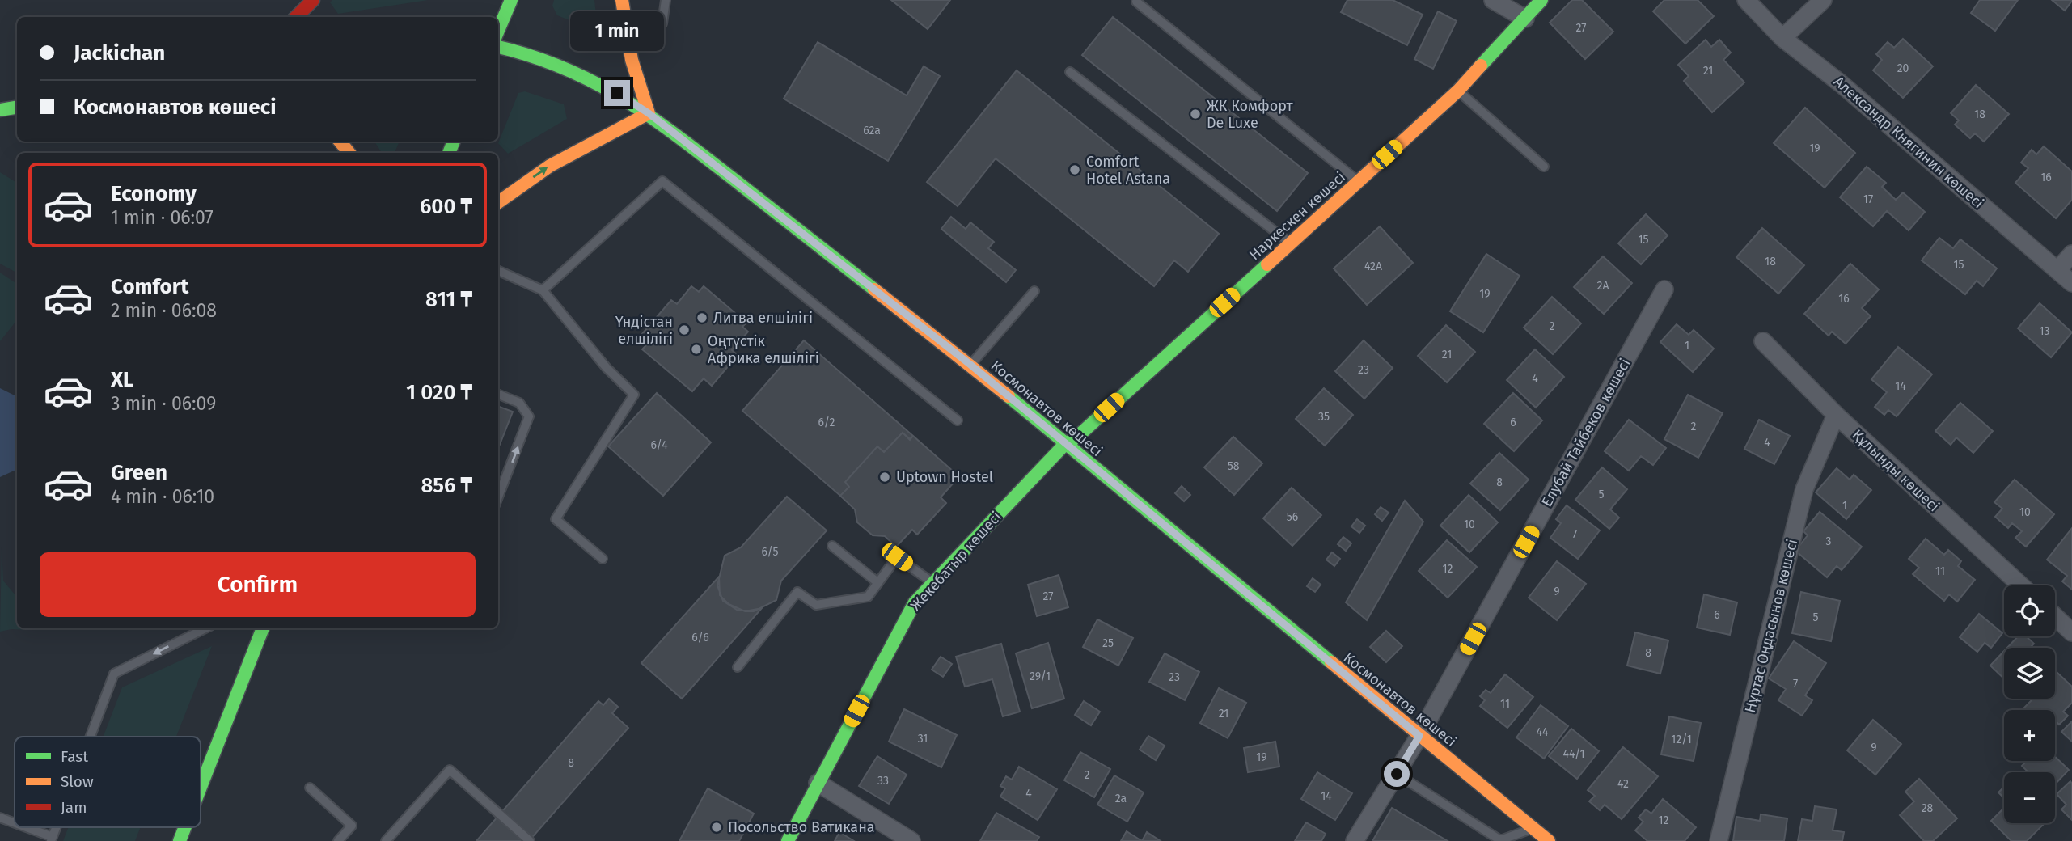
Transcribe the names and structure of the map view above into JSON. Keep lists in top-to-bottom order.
{
  "streets": {
    "street": [
      "Александр Княгинин көшесі",
      "Наркескен көшесі",
      "Космонавтов көшесі",
      "Елубай Тайбеков көшесі",
      "Құлынды көшесі",
      "Жекебатыр көшесі",
      "Нұртас Оңдасынов көшесі"
    ]
  },
  "crossings": [
    ["Наркескен көшесі", "Космонавтов көшесі"],
    ["Наркескен көшесі", "Жекебатыр көшесі"],
    ["Космонавтов көшесі", "Елубай Тайбеков көшесі"],
    ["Космонавтов көшесі", "Жекебатыр көшесі"],
    ["Құлынды көшесі", "Нұртас Оңдасынов көшесі"]
  ],
  "places": [
    "ЖК Комфорт De Luxe",
    "Comfort Hotel Astana",
    "Литва елшілігі",
    "Үндістан елшілігі",
    "Оңтүстік Африка елшілігі",
    "Uptown Hostel",
    "Посольство Ватикана"
  ],
  "house_numbers": [
    "27",
    "20",
    "21",
    "18",
    "62а",
    "19",
    "16",
    "17",
    "15",
    "18",
    "15",
    "42А",
    "2А",
    "19",
    "16",
    "2",
    "13",
    "1",
    "21",
    "23",
    "4",
    "14",
    "35",
    "6/2",
    "6",
    "2",
    "4",
    "6/4",
    "58",
    "8",
    "5",
    "1",
    "10",
    "56",
    "10",
    "7",
    "3",
    "6/5",
    "12",
    "11",
    "9",
    "27",
    "6",
    "5",
    "6/6",
    "25",
    "8",
    "29/1",
    "23",
    "7",
    "11",
    "21",
    "44",
    "31",
    "12/1",
    "9",
    "44/1",
    "19",
    "8",
    "2",
    "33",
    "42",
    "4",
    "14",
    "2а",
    "28",
    "12"
  ],
  "legend": ["Fast", "Slow", "Jam"],
  "page": {
    "bubble": "1 min",
    "banner": ["Jackichan", "Космонавтов көшесі"],
    "list": [
      {
        "name": "Economy",
        "note": "1 min · 06:07",
        "value": "600 ₸"
      },
      {
        "name": "Comfort",
        "note": "2 min · 06:08",
        "value": "811 ₸"
      },
      {
        "name": "XL",
        "note": "3 min · 06:09",
        "value": "1 020 ₸"
      },
      {
        "name": "Green",
        "note": "4 min · 06:10",
        "value": "856 ₸"
      }
    ],
    "buttons": "Confirm",
    "map_buttons": ["+", "−"]
  }
}
